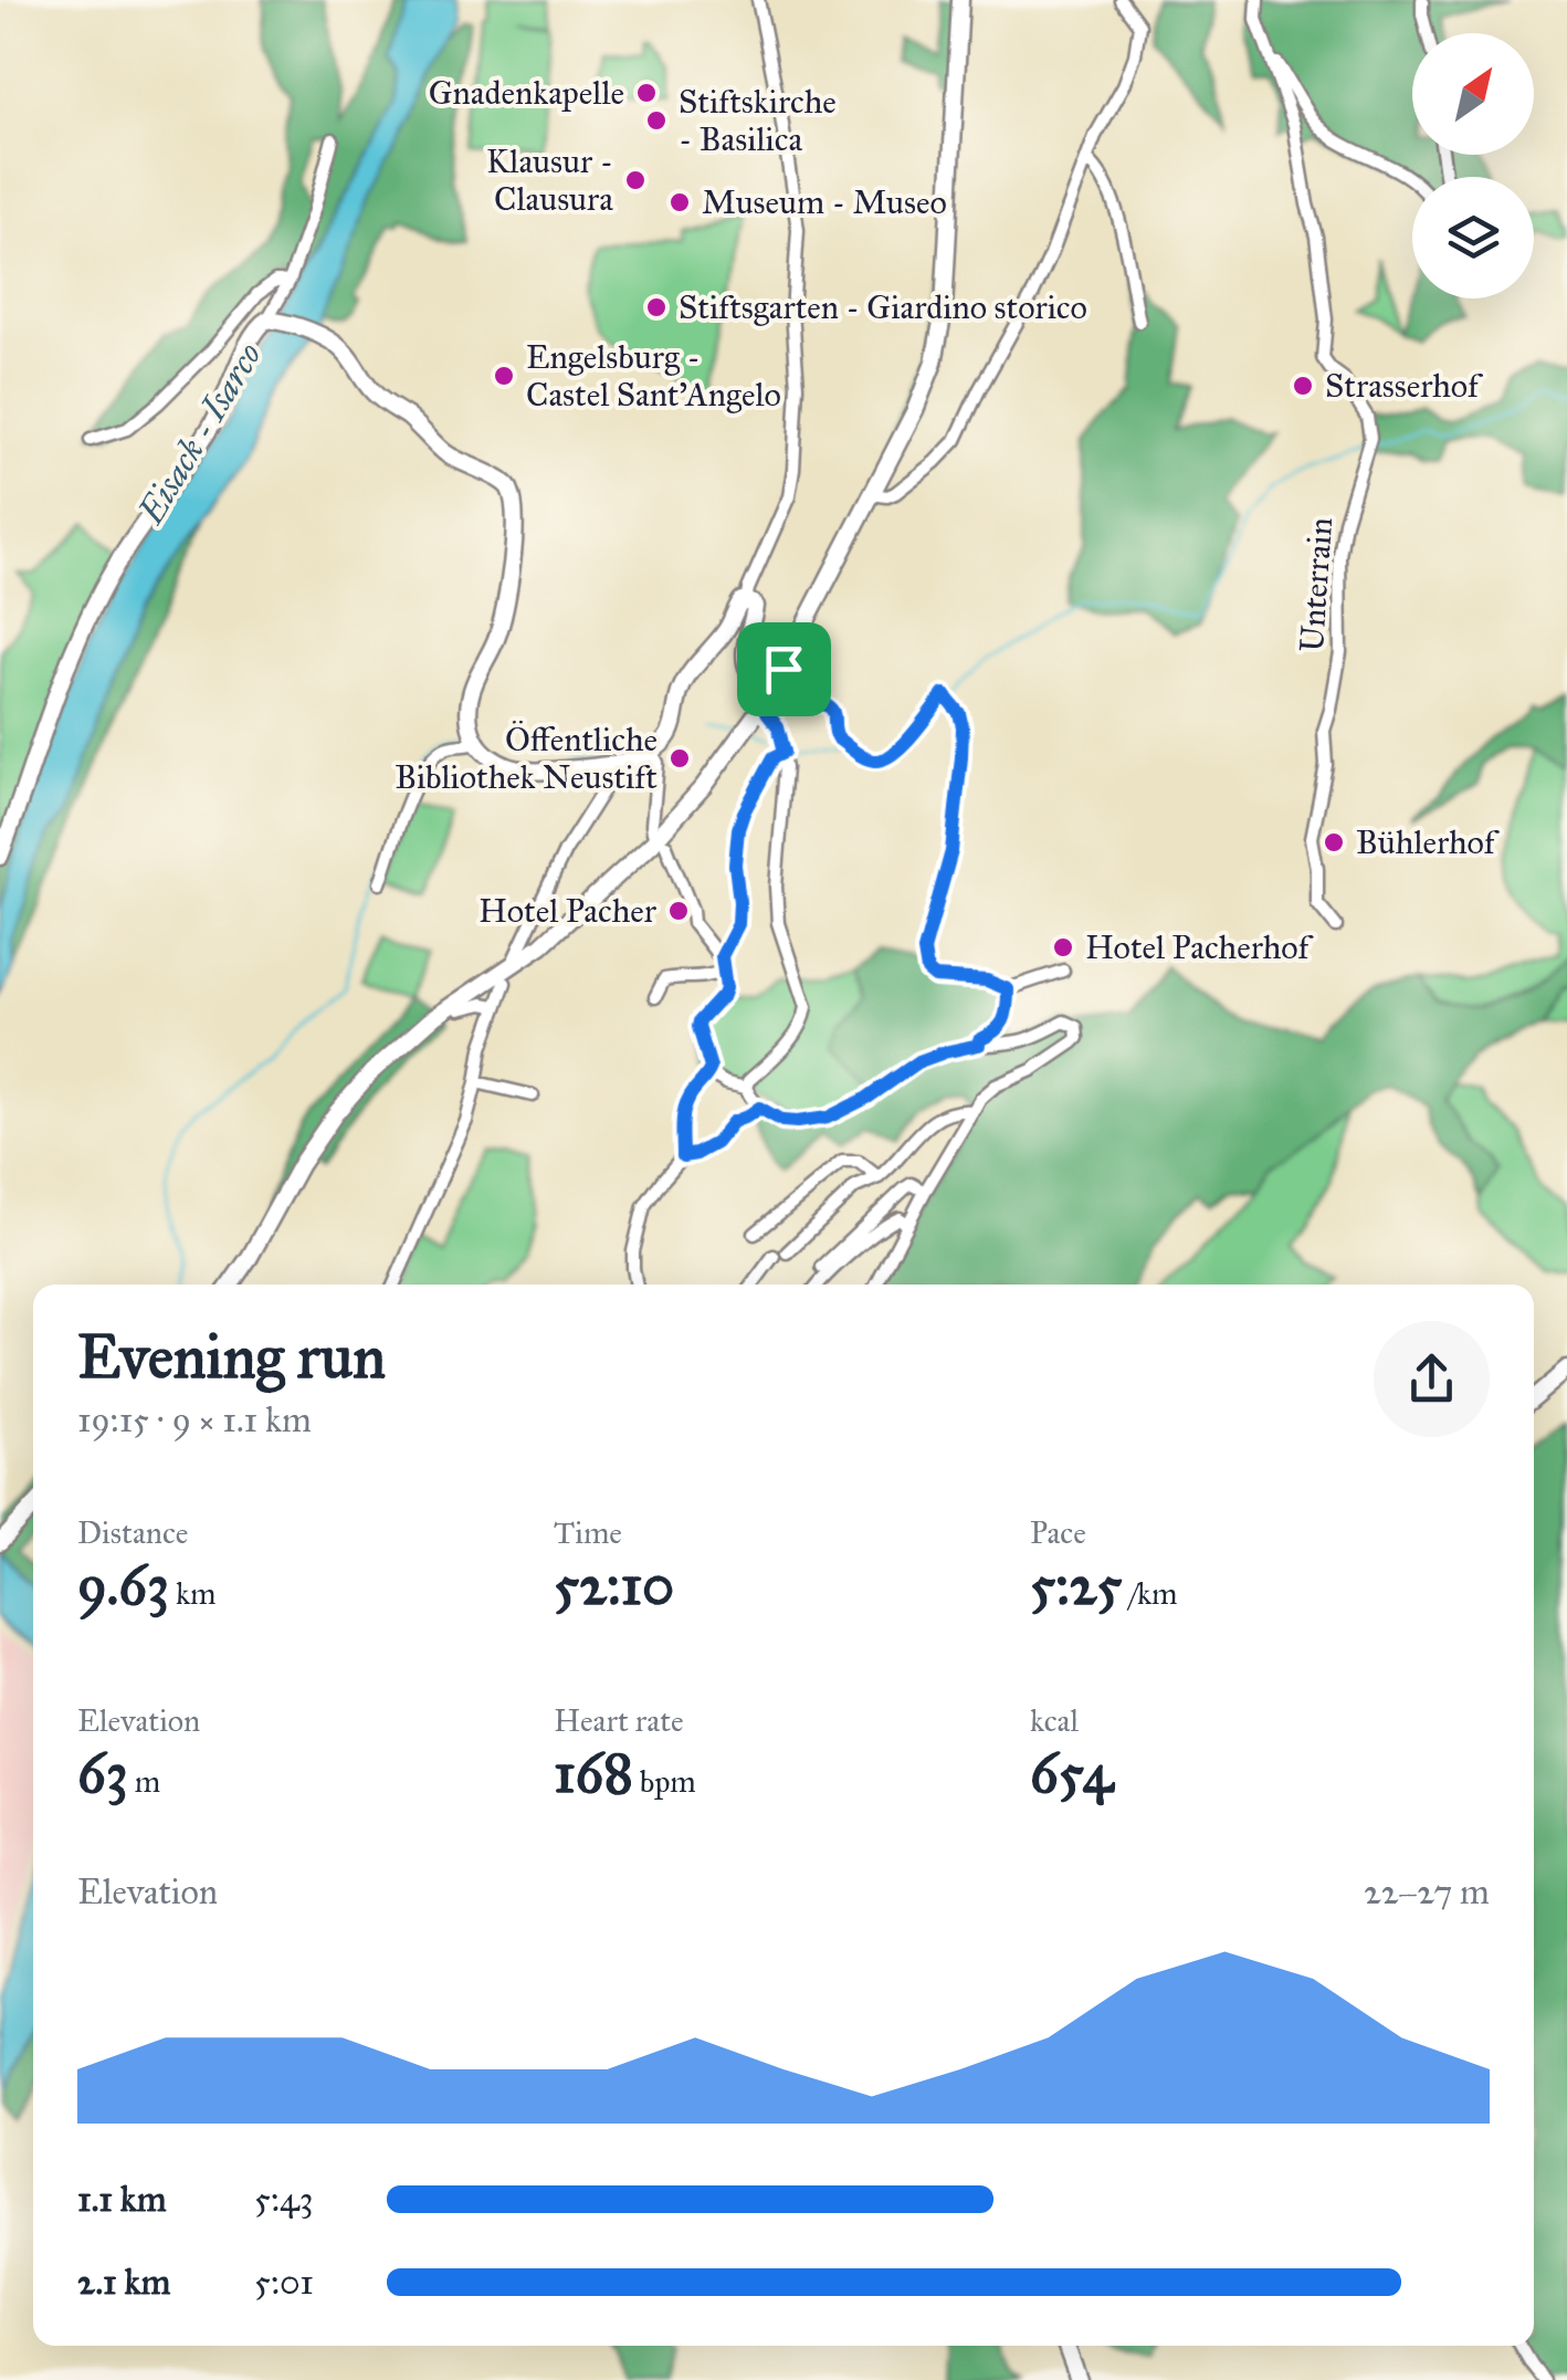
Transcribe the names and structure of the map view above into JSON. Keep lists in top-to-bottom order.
{
  "streets": {
    "street": ["Unterrain"]
  },
  "water": ["Eisack - Isarco"],
  "places": [
    "Gnadenkapelle",
    "Stiftskirche - Basilica",
    "Klausur - Clausura",
    "Museum - Museo",
    "Stiftsgarten - Giardino storico",
    "Engelsburg - Castel Sant'Angelo",
    "Strasserhof",
    "Öffentliche Bibliothek Neustift",
    "Bühlerhof",
    "Hotel Pacher",
    "Hotel Pacherhof"
  ],
  "north": "top right",
  "page": {
    "heading": ["Evening run", "19:15 · 9 × 1.1 km"],
    "stats": [
      ["Distance", "9.63 km"],
      ["Time", "52:10"],
      ["Pace", "5:25 /km"],
      ["Elevation", "63 m"],
      ["Heart rate", "168 bpm"],
      ["kcal", "654"]
    ],
    "chart": ["Elevation", "22–27 m"],
    "list": [
      {
        "name": "1.1 km",
        "note": "5:43"
      },
      {
        "name": "2.1 km",
        "note": "5:01"
      }
    ]
  }
}
